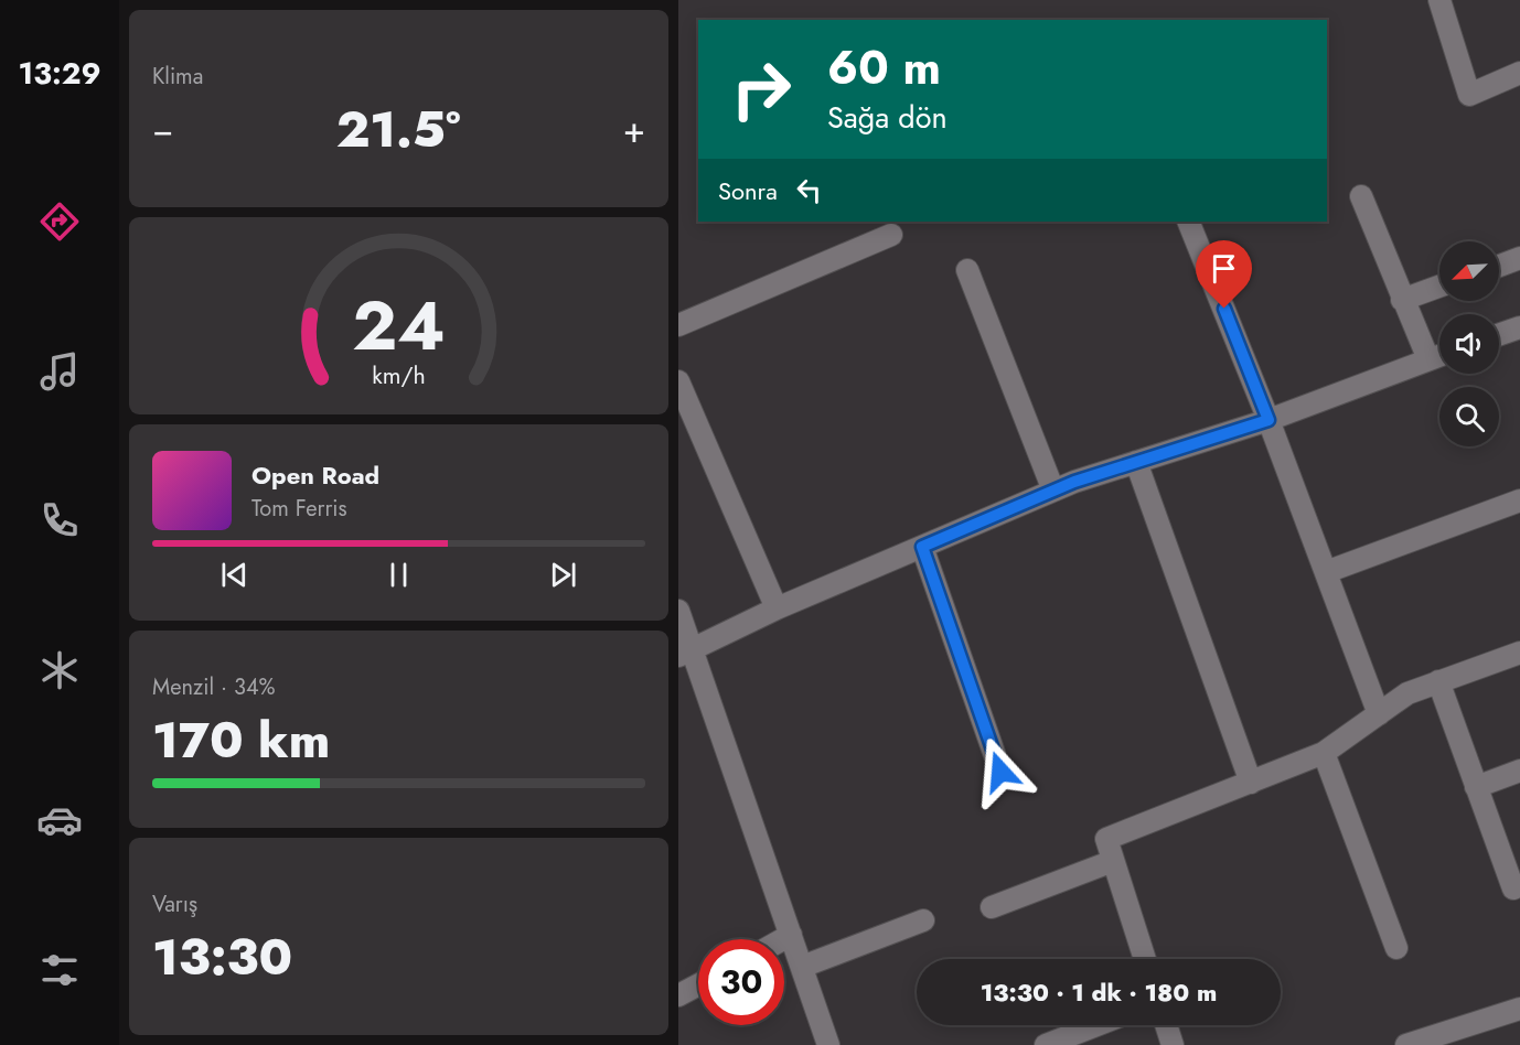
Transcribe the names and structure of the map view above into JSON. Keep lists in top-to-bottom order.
{
  "north": "bottom left",
  "page": {
    "tabs": "13:29",
    "tile": [
      "Klima",
      ["Menzil · 34%", "170 km"],
      ["Varış", "13:30"]
    ],
    "turn": ["60 m", "Sağa dön"],
    "heat": ["−", "21.5°", "+"],
    "then": "Sonra",
    "song": ["Open Road", "Tom Ferris"],
    "limit": "30",
    "trip": "13:30 · 1 dk · 180 m",
    "gauge": ["24", "km/h"]
  }
}
